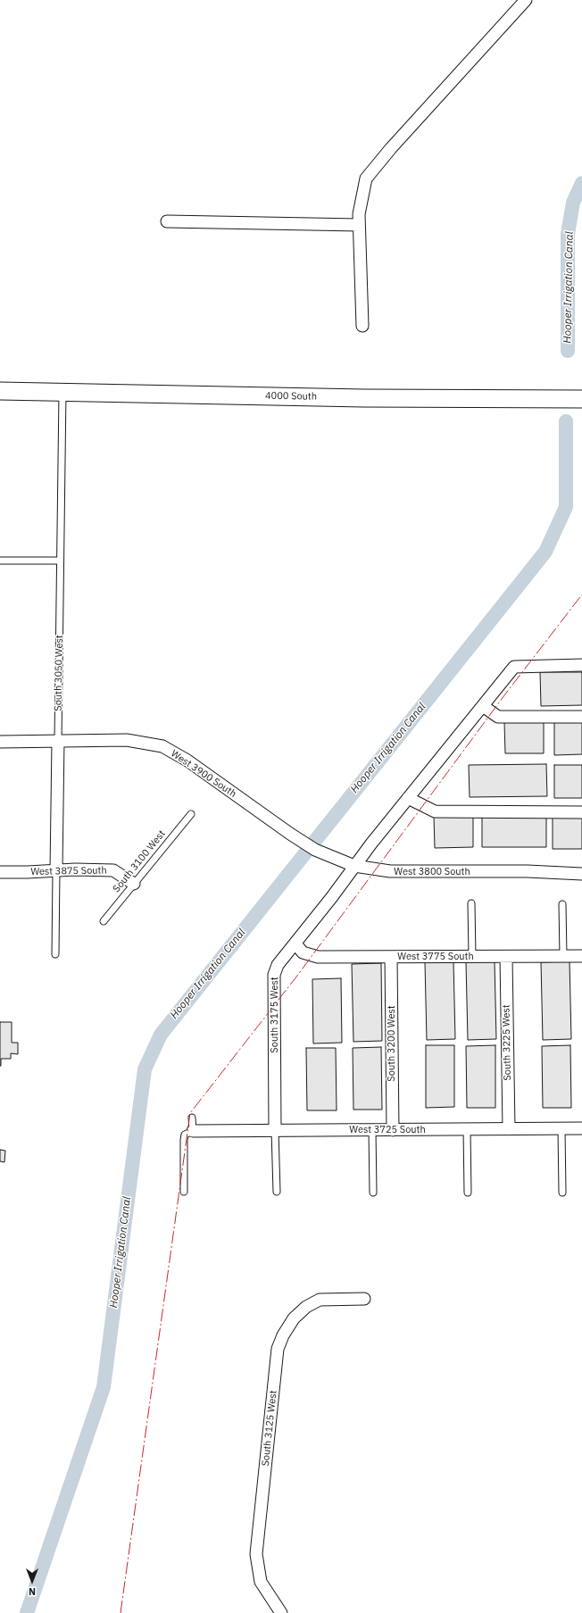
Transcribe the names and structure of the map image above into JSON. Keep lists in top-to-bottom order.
{
  "streets": {
    "main road": ["4000 South"],
    "street": [
      "South 3050 West",
      "West 3900 South",
      "West 3875 South",
      "West 3800 South",
      "West 3775 South",
      "South 3175 West",
      "South 3225 West",
      "South 3200 West",
      "West 3725 South",
      "South 3125 West"
    ],
    "lane": ["South 3100 West"]
  },
  "crossings": [
    ["4000 South", "South 3050 West"],
    ["South 3050 West", "West 3900 South"],
    ["South 3050 West", "West 3875 South"],
    ["West 3900 South", "West 3800 South"],
    ["South 3100 West", "West 3875 South"],
    ["West 3800 South", "South 3175 West"],
    ["West 3775 South", "South 3175 West"],
    ["West 3775 South", "South 3225 West"],
    ["West 3775 South", "South 3200 West"],
    ["South 3175 West", "West 3725 South"],
    ["South 3225 West", "West 3725 South"],
    ["South 3200 West", "West 3725 South"]
  ],
  "water": ["Hooper Irrigation Canal"],
  "north": "bottom"
}
